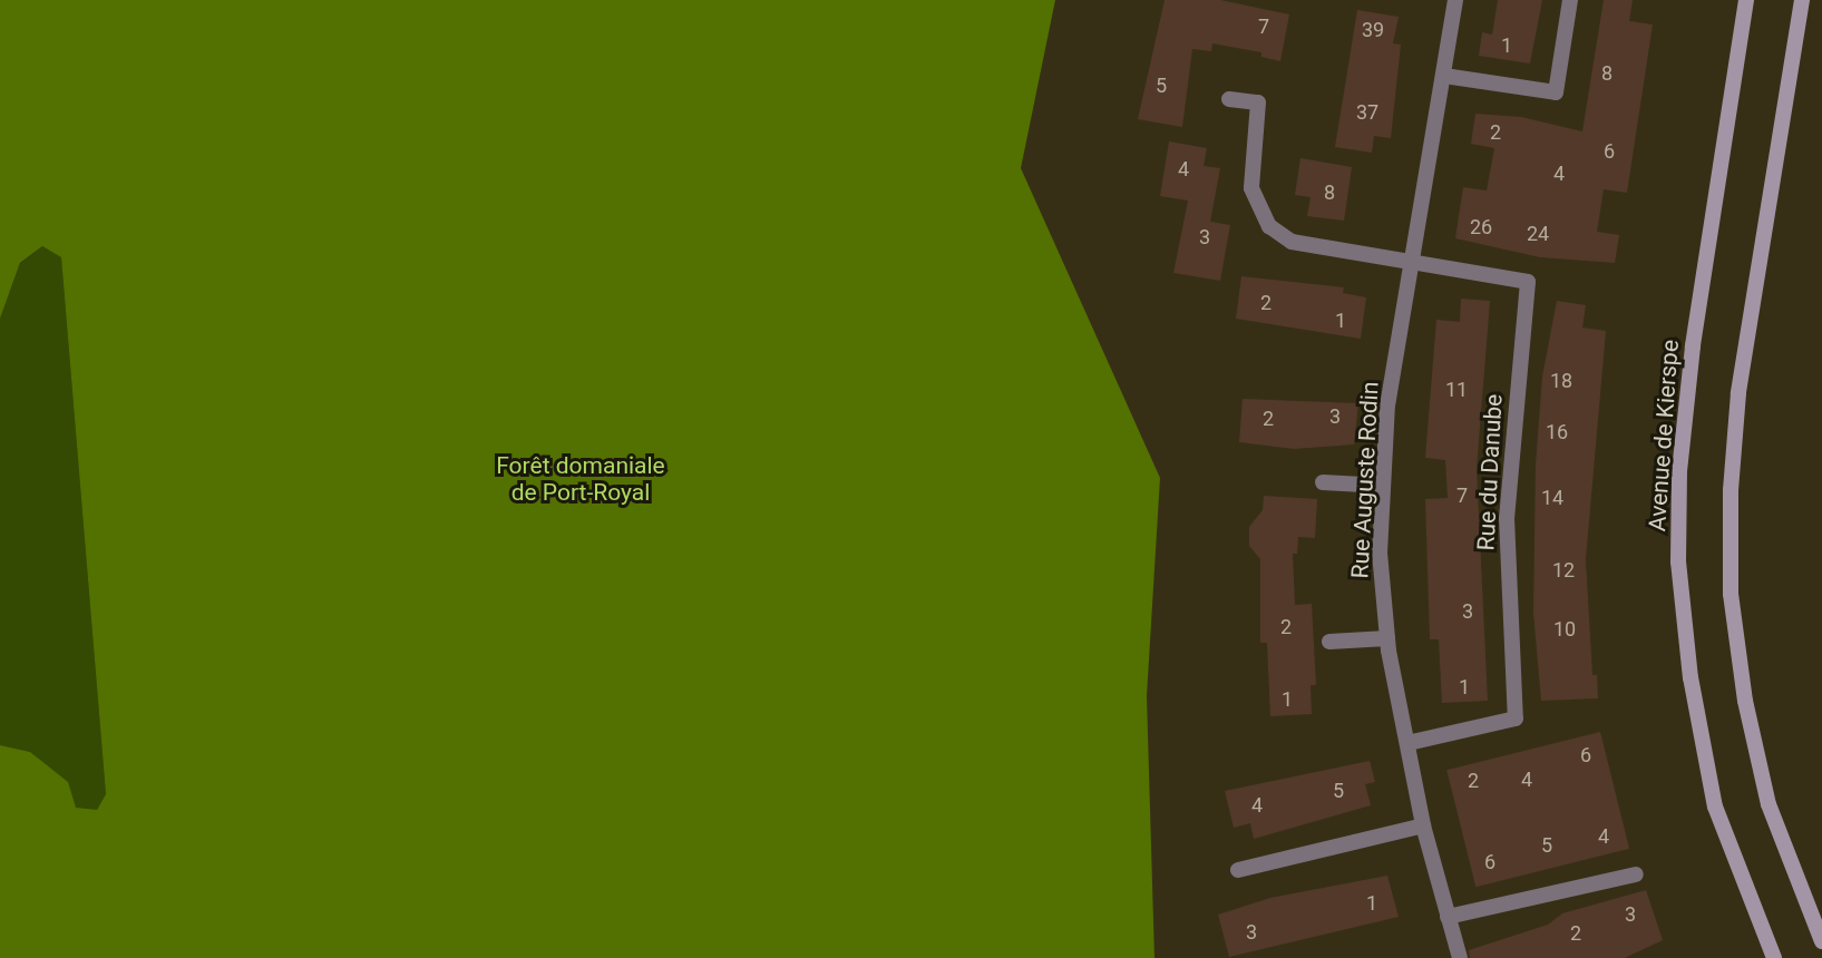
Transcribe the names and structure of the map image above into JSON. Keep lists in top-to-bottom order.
{
  "streets": {
    "main road": ["Avenue de Kierspe"],
    "street": ["Rue du Danube", "Rue Auguste Rodin"]
  },
  "crossings": [
    ["Rue du Danube", "Rue Auguste Rodin"]
  ],
  "parks": ["Forêt domaniale de Port-Royal"],
  "house_numbers": [
    "7",
    "39",
    "1",
    "8",
    "5",
    "37",
    "2",
    "6",
    "4",
    "4",
    "8",
    "26",
    "24",
    "3",
    "2",
    "1",
    "18",
    "11",
    "3",
    "2",
    "16",
    "7",
    "14",
    "12",
    "3",
    "2",
    "10",
    "1",
    "1",
    "6",
    "4",
    "2",
    "5",
    "4",
    "4",
    "5",
    "6",
    "1",
    "3",
    "3",
    "2"
  ]
}
